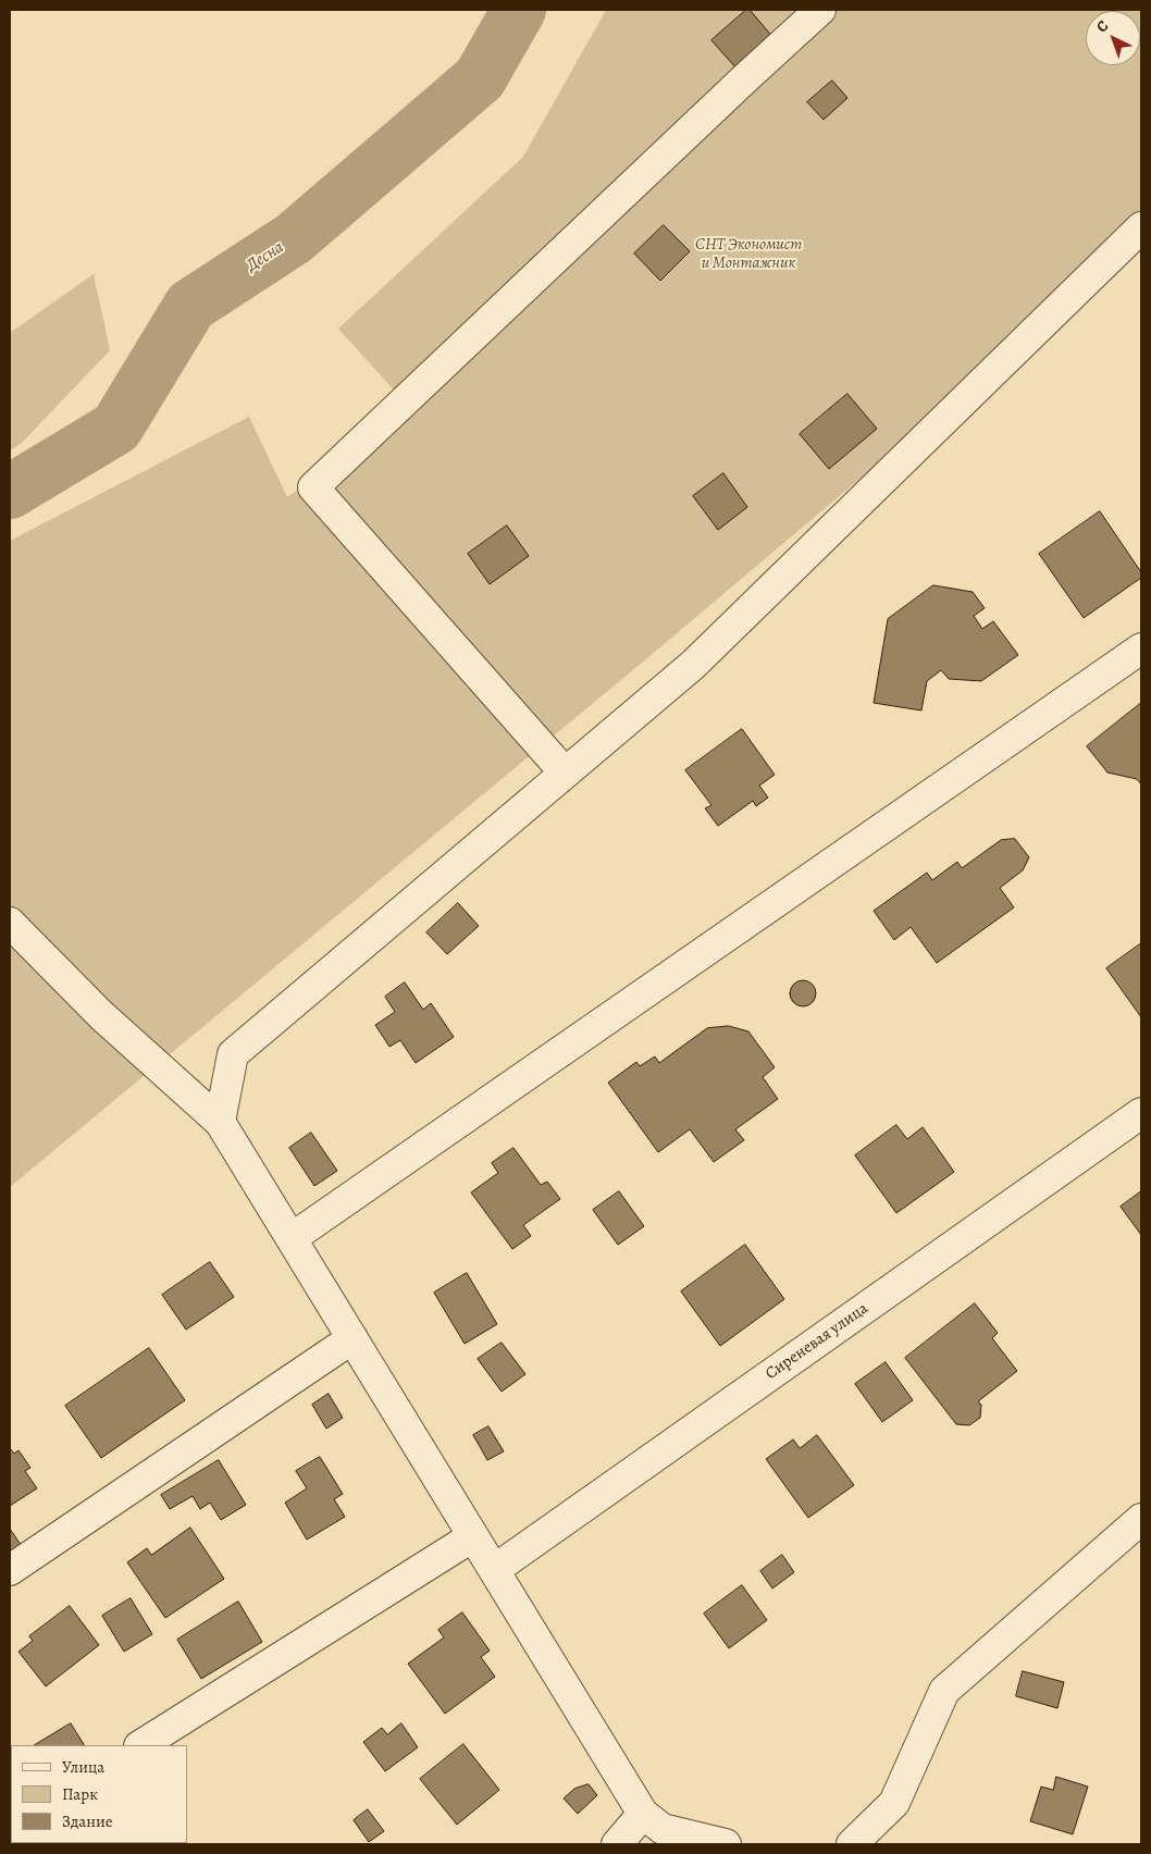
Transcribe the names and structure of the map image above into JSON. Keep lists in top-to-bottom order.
{
  "streets": {
    "street": ["Сиреневая улица"]
  },
  "water": ["Десна"],
  "parks": ["СНТ Экономист и Монтажник"],
  "legend": ["Улица", "Парк", "Здание"],
  "north": "top left"
}
